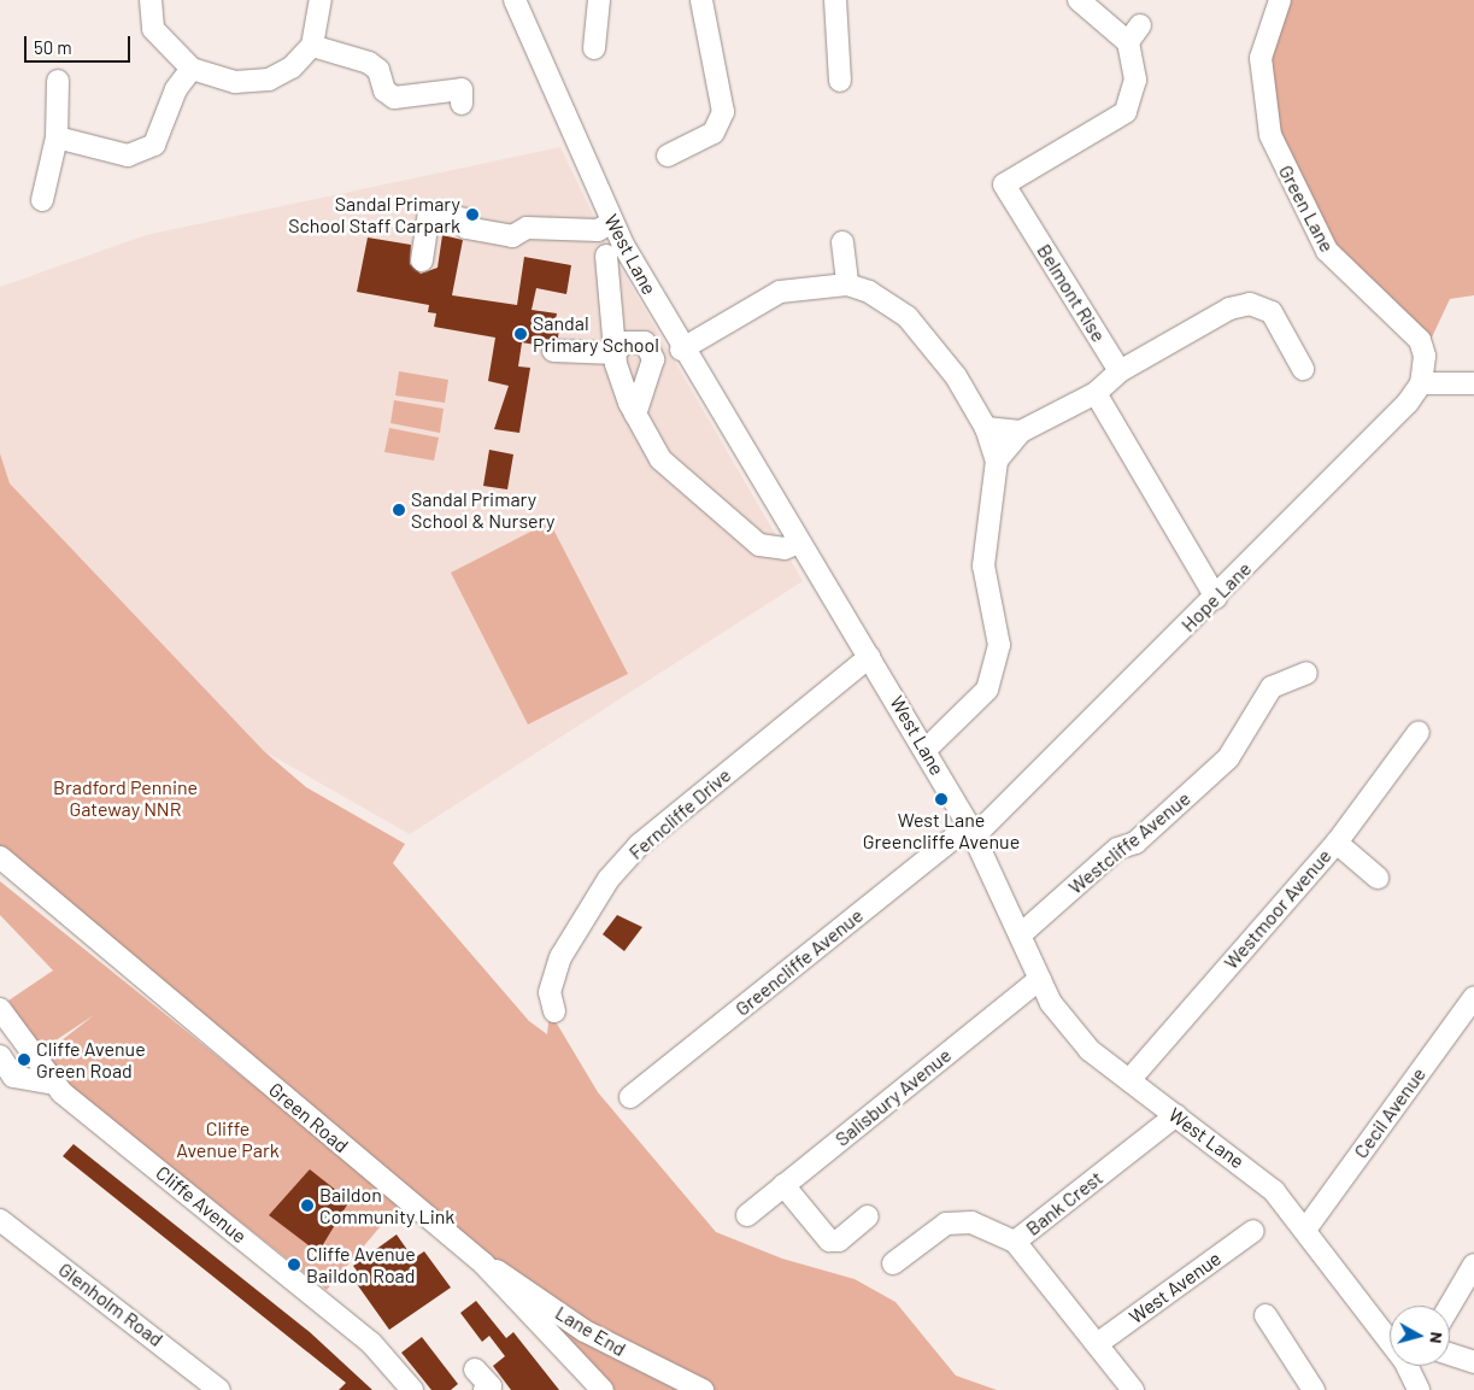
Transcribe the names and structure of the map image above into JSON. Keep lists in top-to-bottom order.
{
  "streets": {
    "street": [
      "Green Lane",
      "West Lane",
      "Belmont Rise",
      "Hope Lane",
      "Ferncliffe Drive",
      "Westcliffe Avenue",
      "Westmoor Avenue",
      "Greencliffe Avenue",
      "Salisbury Avenue",
      "Cecil Avenue",
      "Green Road",
      "Bank Crest",
      "Cliffe Avenue",
      "West Avenue",
      "Glenholm Road",
      "Lane End"
    ]
  },
  "crossings": [
    ["Green Lane", "Hope Lane"],
    ["West Lane", "Hope Lane"],
    ["West Lane", "Ferncliffe Drive"],
    ["West Lane", "Westcliffe Avenue"],
    ["West Lane", "Westmoor Avenue"],
    ["West Lane", "Greencliffe Avenue"],
    ["West Lane", "Salisbury Avenue"],
    ["West Lane", "Cecil Avenue"],
    ["West Lane", "Bank Crest"],
    ["Hope Lane", "Greencliffe Avenue"],
    ["Green Road", "Lane End"],
    ["Bank Crest", "West Avenue"]
  ],
  "parks": ["Bradford Pennine Gateway NNR", "Cliffe Avenue Park"],
  "places": [
    "Sandal Primary School Staff Carpark",
    "Sandal Primary School",
    "Sandal Primary School & Nursery",
    "West Lane Greencliffe Avenue",
    "Cliffe Avenue Green Road",
    "Baildon Community Link",
    "Cliffe Avenue Baildon Road"
  ],
  "scale_bar": "50 m",
  "north": "right"
}
